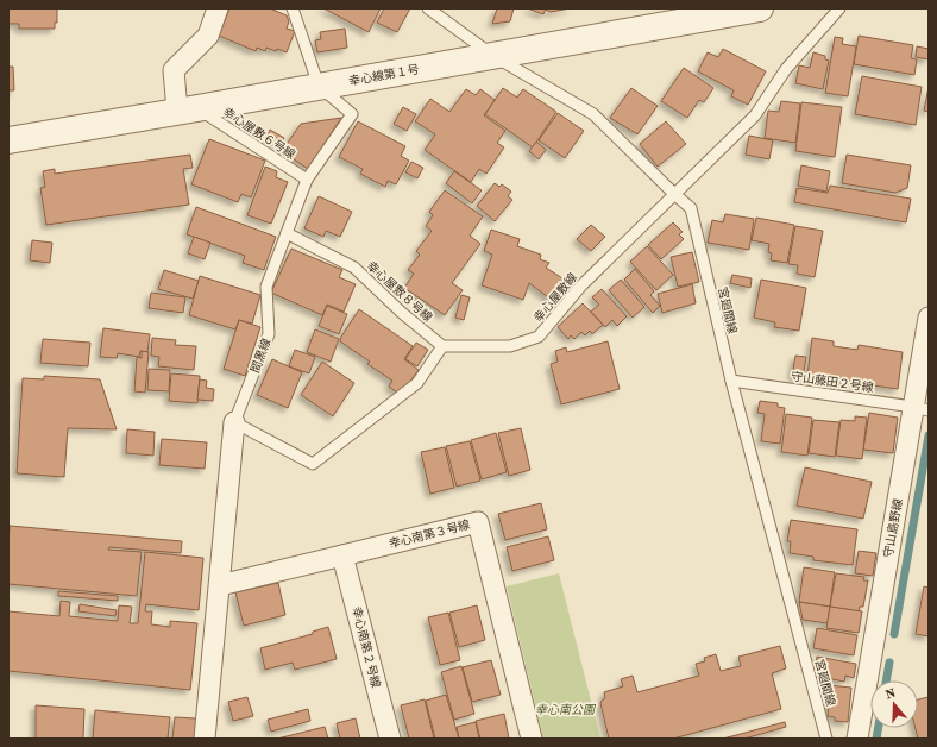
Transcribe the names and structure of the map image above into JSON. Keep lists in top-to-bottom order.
{
  "streets": {
    "street": [
      "幸心線第１号",
      "間黒線",
      "守山島野線",
      "幸心南第３号線",
      "幸心南第２号線"
    ],
    "lane": [
      "幸心屋敷６号線",
      "幸心屋敷８号線",
      "幸心屋敷線",
      "宮廻間線",
      "守山藤田２号線"
    ]
  },
  "crossings": [
    ["幸心線第１号", "幸心屋敷６号線"],
    ["幸心線第１号", "宮廻間線"],
    ["幸心線第１号", "間黒線"],
    ["幸心屋敷６号線", "間黒線"],
    ["幸心屋敷８号線", "幸心屋敷線"],
    ["幸心屋敷８号線", "間黒線"],
    ["幸心屋敷線", "宮廻間線"],
    ["宮廻間線", "守山藤田２号線"],
    ["間黒線", "幸心南第３号線"],
    ["守山藤田２号線", "守山島野線"],
    ["幸心南第３号線", "幸心南第２号線"]
  ],
  "parks": ["幸心南公園"],
  "north": "top"
}
